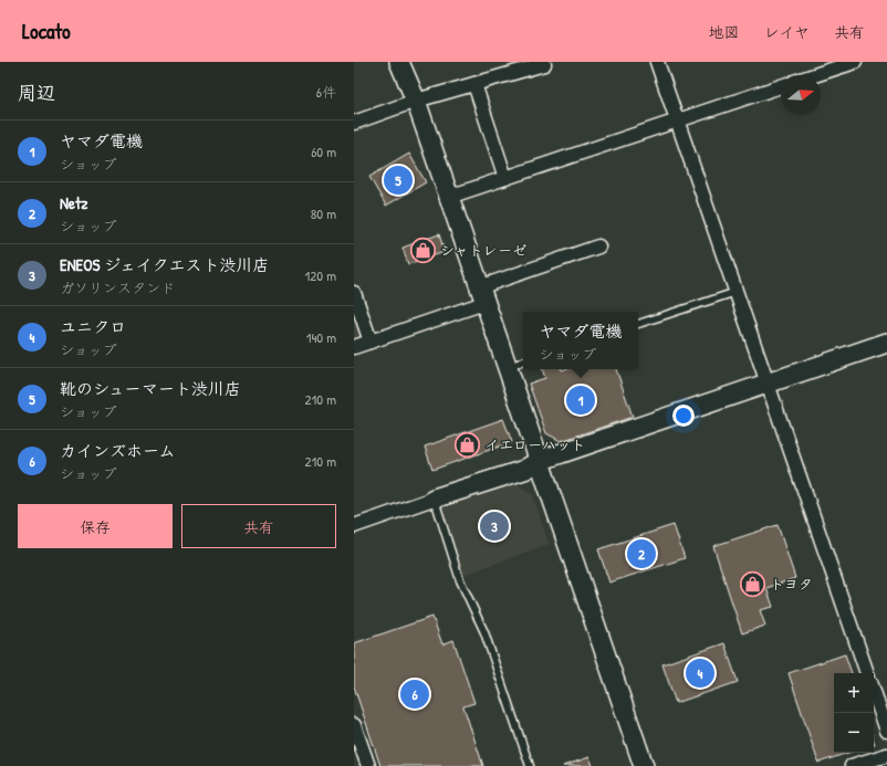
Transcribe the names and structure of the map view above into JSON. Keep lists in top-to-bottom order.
{
  "places": {
    "shop": ["シャトレーゼ", "イエローハット", "トヨタ"]
  },
  "north": "right",
  "page": {
    "header": "Locato",
    "nav": ["地図", "レイヤ", "共有"],
    "heading": ["周辺", "6件"],
    "list": [
      {
        "mark": "1",
        "name": "ヤマダ電機",
        "note": "ショップ",
        "value": "60 m"
      },
      {
        "mark": "2",
        "name": "Netz",
        "note": "ショップ",
        "value": "80 m"
      },
      {
        "mark": "3",
        "name": "ENEOS ジェイクエスト渋川店",
        "note": "ガソリンスタンド",
        "value": "120 m"
      },
      {
        "mark": "4",
        "name": "ユニクロ",
        "note": "ショップ",
        "value": "140 m"
      },
      {
        "mark": "5",
        "name": "靴のシューマート渋川店",
        "note": "ショップ",
        "value": "210 m"
      },
      {
        "mark": "6",
        "name": "カインズホーム",
        "note": "ショップ",
        "value": "210 m"
      }
    ],
    "pins": [
      "5",
      "1",
      "3",
      "2",
      "4",
      "6"
    ],
    "popup": ["ヤマダ電機", "ショップ"],
    "buttons": ["保存", "共有"],
    "map_buttons": ["+", "−"]
  }
}
